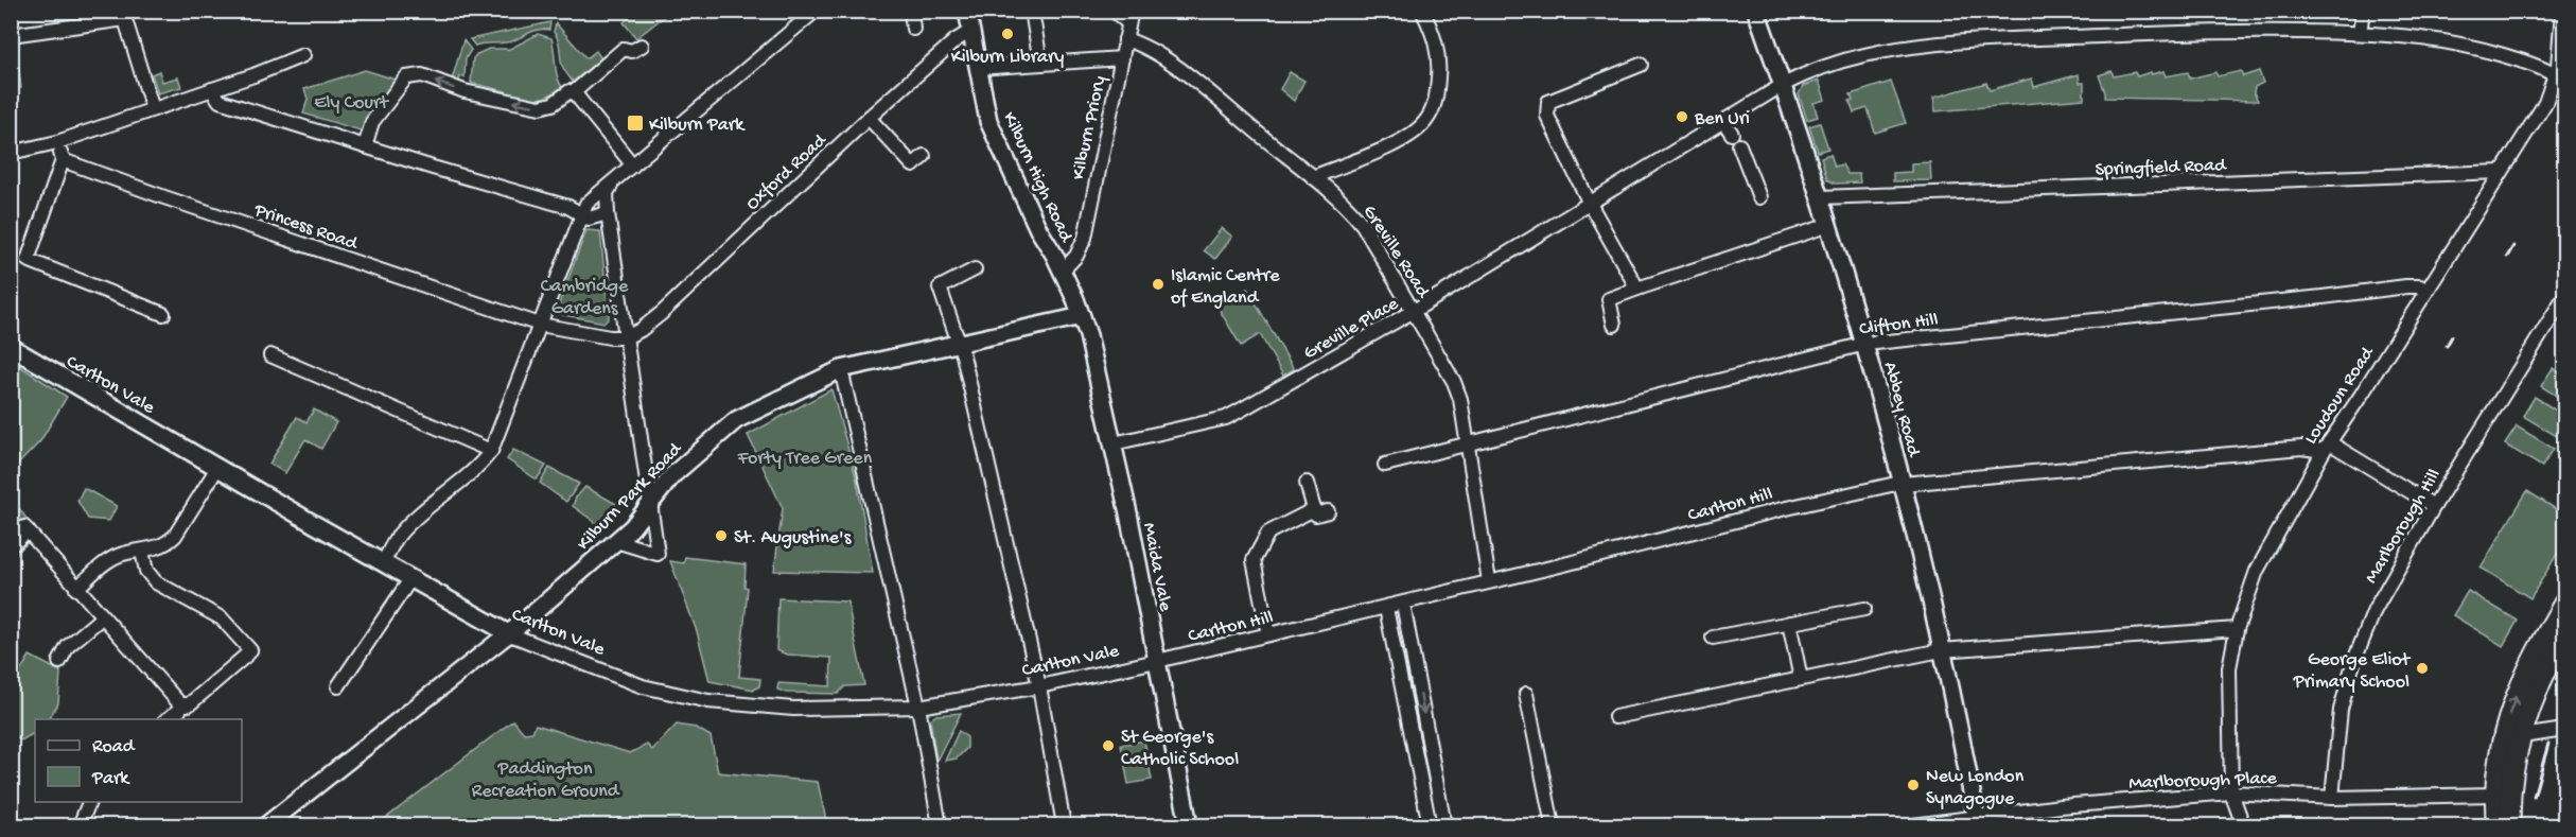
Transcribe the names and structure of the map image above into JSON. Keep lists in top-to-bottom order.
{
  "streets": {
    "main road": [
      "Kilburn High Road",
      "Carlton Vale",
      "Abbey Road",
      "Kilburn Park Road",
      "Maida Vale"
    ],
    "street": [
      "Kilburn Priory",
      "Springfield Road",
      "Oxford Road",
      "Princess Road",
      "Greville Road",
      "Clifton Hill",
      "Greville Place",
      "Loudoun Road",
      "Carlton Hill",
      "Marlborough Hill",
      "Marlborough Place"
    ]
  },
  "crossings": [
    ["Kilburn Priory", "Kilburn High Road"],
    ["Kilburn Priory", "Greville Road"],
    ["Springfield Road", "Loudoun Road"],
    ["Springfield Road", "Abbey Road"],
    ["Oxford Road", "Kilburn High Road"],
    ["Kilburn High Road", "Kilburn Park Road"],
    ["Kilburn High Road", "Maida Vale"],
    ["Greville Road", "Clifton Hill"],
    ["Greville Road", "Greville Place"],
    ["Greville Road", "Carlton Hill"],
    ["Clifton Hill", "Loudoun Road"],
    ["Clifton Hill", "Abbey Road"],
    ["Greville Place", "Loudoun Road"],
    ["Greville Place", "Abbey Road"],
    ["Greville Place", "Maida Vale"],
    ["Carlton Vale", "Kilburn Park Road"],
    ["Carlton Vale", "Carlton Hill"],
    ["Carlton Vale", "Maida Vale"],
    ["Loudoun Road", "Carlton Hill"],
    ["Loudoun Road", "Marlborough Place"],
    ["Abbey Road", "Carlton Hill"],
    ["Abbey Road", "Marlborough Place"],
    ["Kilburn Park Road", "Maida Vale"],
    ["Carlton Hill", "Marlborough Hill"],
    ["Carlton Hill", "Maida Vale"],
    ["Marlborough Hill", "Marlborough Place"]
  ],
  "parks": [
    "Ely Court",
    "Cambridge Gardens",
    "Forty Tree Green",
    "Paddington Recreation Ground"
  ],
  "places": {
    "other": [
      "Kilburn Library",
      "Ben Uri",
      "Islamic Centre of England",
      "St. Augustine's",
      "George Eliot Primary School",
      "St George's Catholic School",
      "New London Synagogue"
    ],
    "transit": ["Kilburn Park"]
  },
  "legend": ["Road", "Park"]
}
